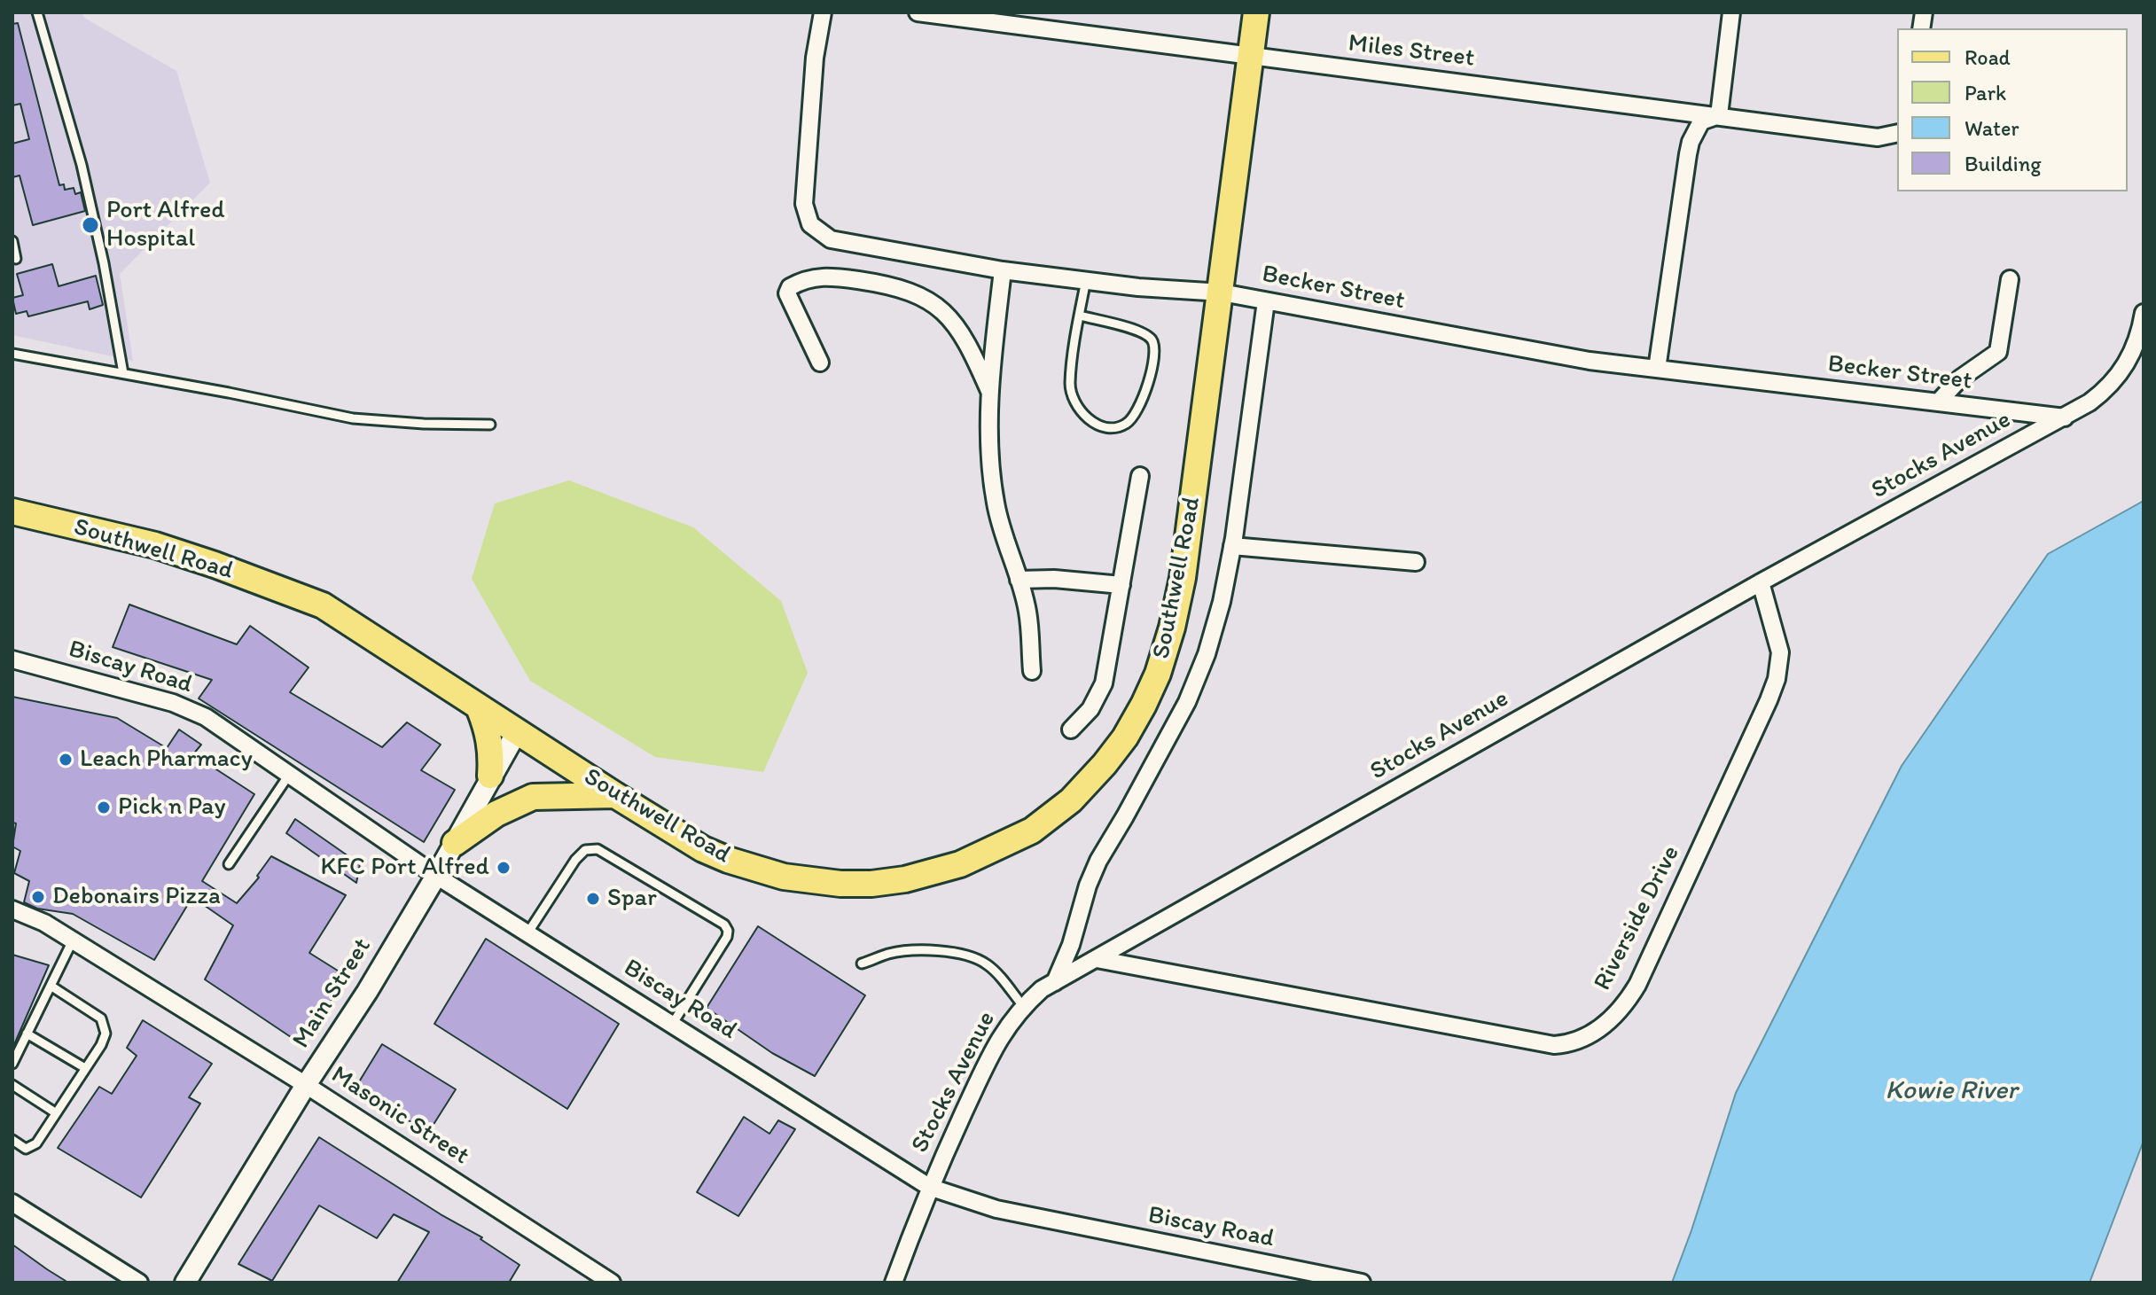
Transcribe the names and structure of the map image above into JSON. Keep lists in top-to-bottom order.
{
  "streets": {
    "main road": ["Southwell Road"],
    "street": [
      "Miles Street",
      "Becker Street",
      "Stocks Avenue",
      "Biscay Road",
      "Riverside Drive",
      "Main Street",
      "Masonic Street"
    ]
  },
  "crossings": [
    ["Miles Street", "Southwell Road"],
    ["Becker Street", "Stocks Avenue"],
    ["Becker Street", "Southwell Road"],
    ["Stocks Avenue", "Southwell Road"],
    ["Stocks Avenue", "Biscay Road"],
    ["Stocks Avenue", "Riverside Drive"],
    ["Southwell Road", "Main Street"],
    ["Biscay Road", "Main Street"],
    ["Main Street", "Masonic Street"]
  ],
  "water": ["Kowie River"],
  "places": [
    "Port Alfred Hospital",
    "Leach Pharmacy",
    "Pick n Pay",
    "KFC Port Alfred",
    "Debonairs Pizza",
    "Spar"
  ],
  "legend": [
    "Road",
    "Park",
    "Water",
    "Building"
  ]
}
